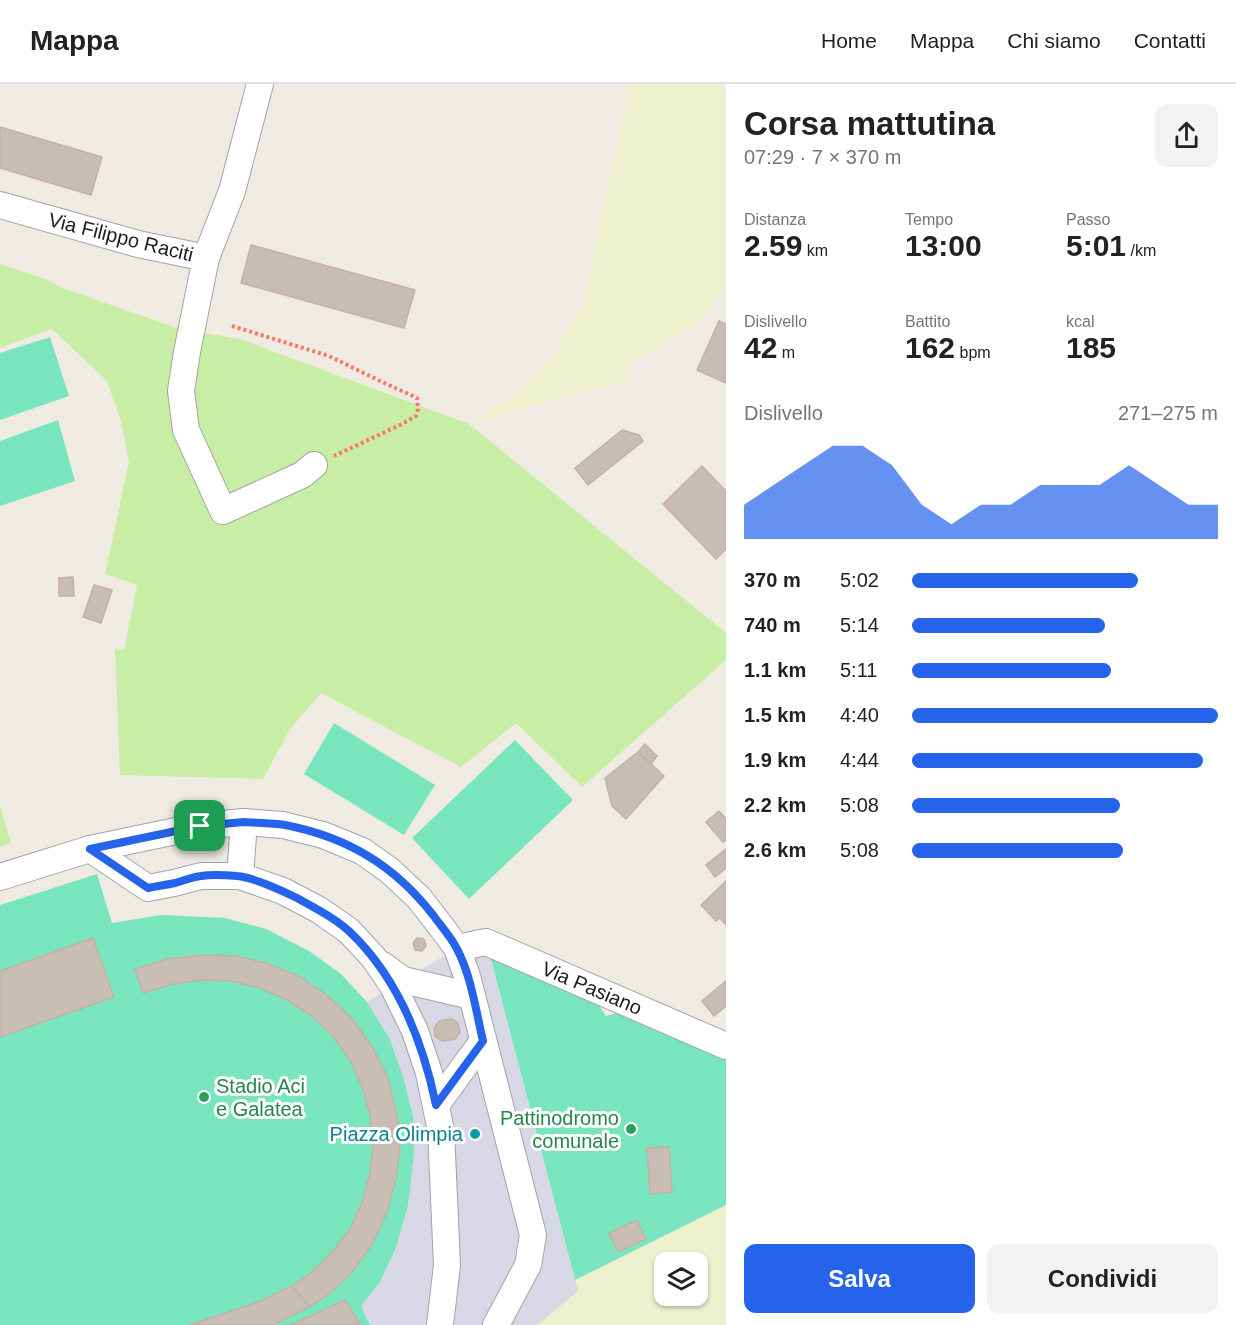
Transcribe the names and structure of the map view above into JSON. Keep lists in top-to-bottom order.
{
  "streets": {
    "street": ["Via Filippo Raciti", "Via Pasiano"]
  },
  "places": ["Stadio Aci e Galatea", "Pattinodromo comunale", "Piazza Olimpia"],
  "page": {
    "header": "Mappa",
    "nav": [
      "Home",
      "Mappa",
      "Chi siamo",
      "Contatti"
    ],
    "heading": ["Corsa mattutina", "07:29 · 7 × 370 m"],
    "stats": [
      ["Distanza", "2.59 km"],
      ["Tempo", "13:00"],
      ["Passo", "5:01 /km"],
      ["Dislivello", "42 m"],
      ["Battito", "162 bpm"],
      ["kcal", "185"]
    ],
    "chart": ["Dislivello", "271–275 m"],
    "list": [
      {
        "name": "370 m",
        "note": "5:02"
      },
      {
        "name": "740 m",
        "note": "5:14"
      },
      {
        "name": "1.1 km",
        "note": "5:11"
      },
      {
        "name": "1.5 km",
        "note": "4:40"
      },
      {
        "name": "1.9 km",
        "note": "4:44"
      },
      {
        "name": "2.2 km",
        "note": "5:08"
      },
      {
        "name": "2.6 km",
        "note": "5:08"
      }
    ],
    "buttons": ["Salva", "Condividi"]
  }
}
